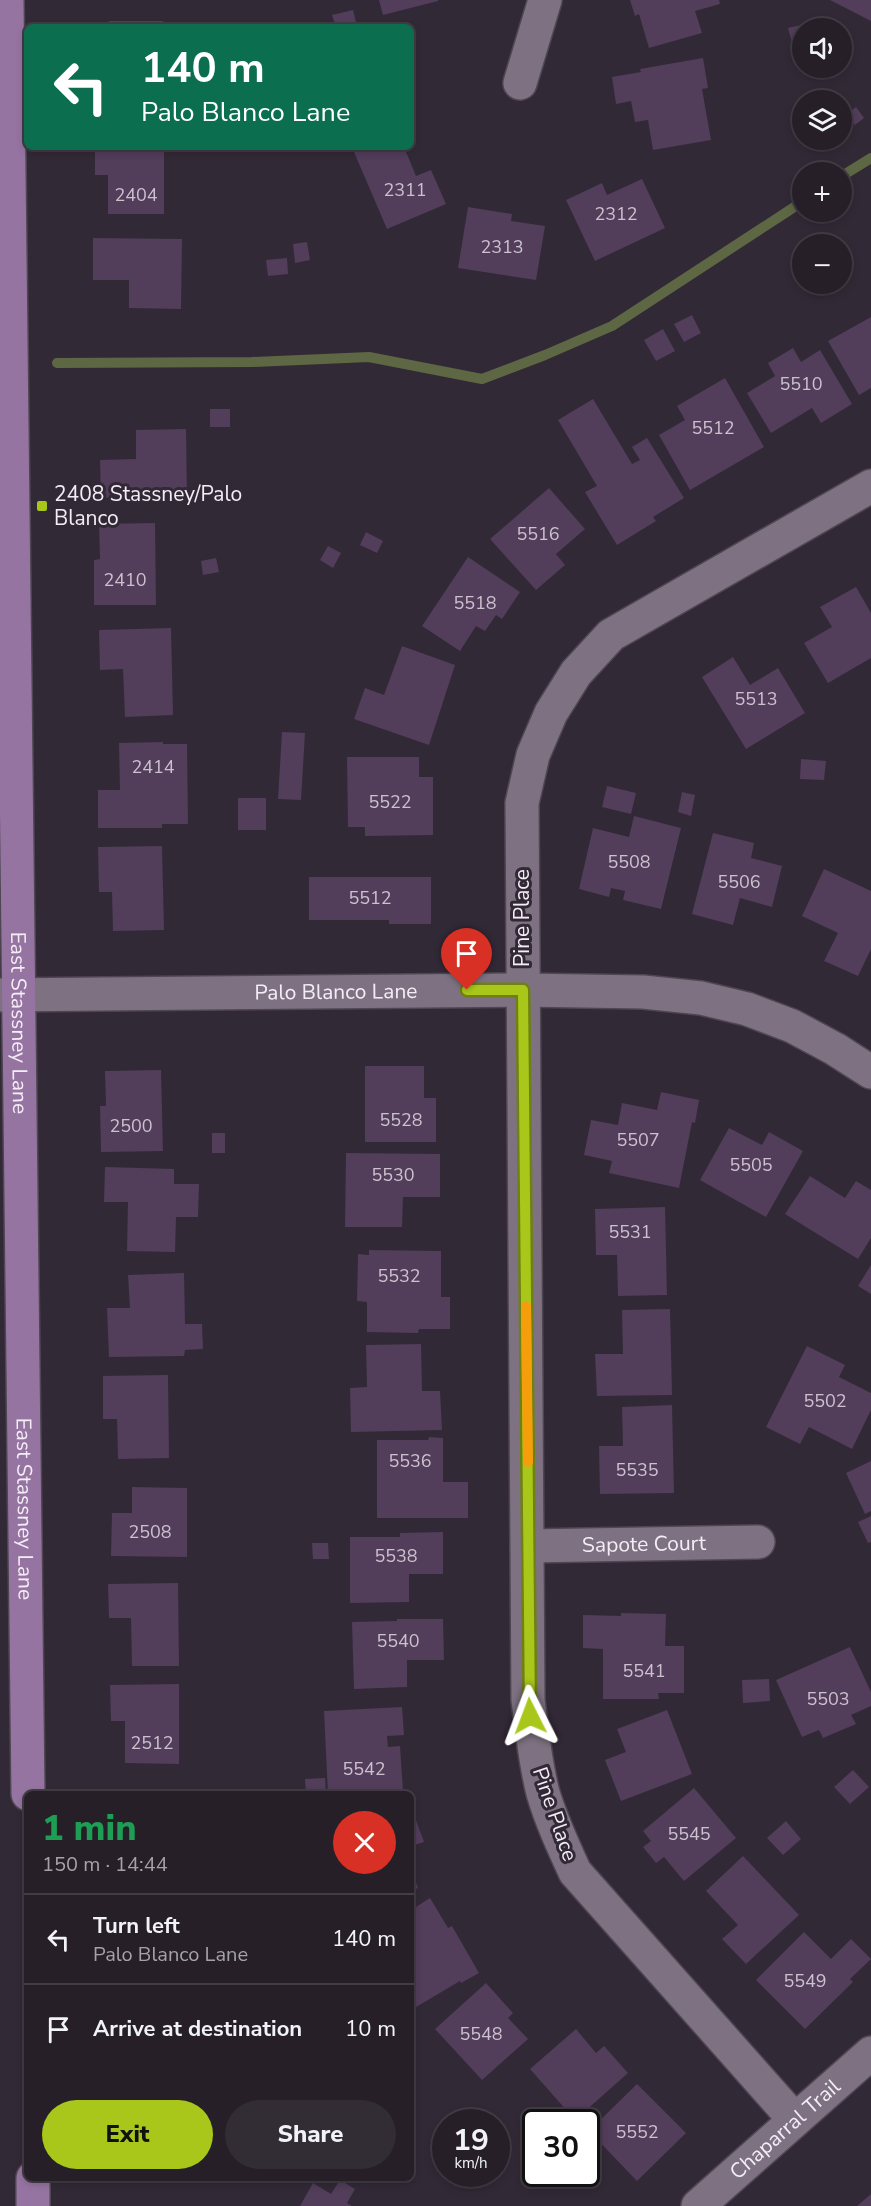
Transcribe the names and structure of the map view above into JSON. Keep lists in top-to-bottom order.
{
  "streets": {
    "main road": ["East Stassney Lane"],
    "street": [
      "Pine Place",
      "Palo Blanco Lane",
      "Sapote Court",
      "Chaparral Trail"
    ]
  },
  "crossings": [
    ["Pine Place", "Palo Blanco Lane"],
    ["Pine Place", "Sapote Court"],
    ["Pine Place", "Chaparral Trail"],
    ["Palo Blanco Lane", "East Stassney Lane"]
  ],
  "places": {
    "transit": ["2408 Stassney/Palo Blanco"]
  },
  "house_numbers": [
    "2311",
    "2404",
    "2312",
    "2313",
    "5510",
    "5512",
    "5516",
    "2410",
    "5518",
    "5513",
    "2414",
    "5522",
    "5508",
    "5506",
    "5512",
    "5528",
    "2500",
    "5507",
    "5505",
    "5530",
    "5531",
    "5532",
    "5502",
    "5536",
    "5535",
    "2508",
    "5538",
    "5540",
    "5541",
    "5503",
    "2512",
    "5542",
    "5545",
    "5549",
    "5548",
    "5552"
  ],
  "page": {
    "map_buttons": ["+", "−"],
    "turn": ["140 m", "Palo Blanco Lane"],
    "heading": ["1 min", "150 m · 14:44"],
    "list": [
      {
        "name": "Turn left",
        "note": "Palo Blanco Lane",
        "value": "140 m"
      },
      {
        "name": "Arrive at destination",
        "value": "10 m"
      }
    ],
    "buttons": ["Exit", "Share"],
    "speed": "19 km/h",
    "limit": "30"
  }
}
